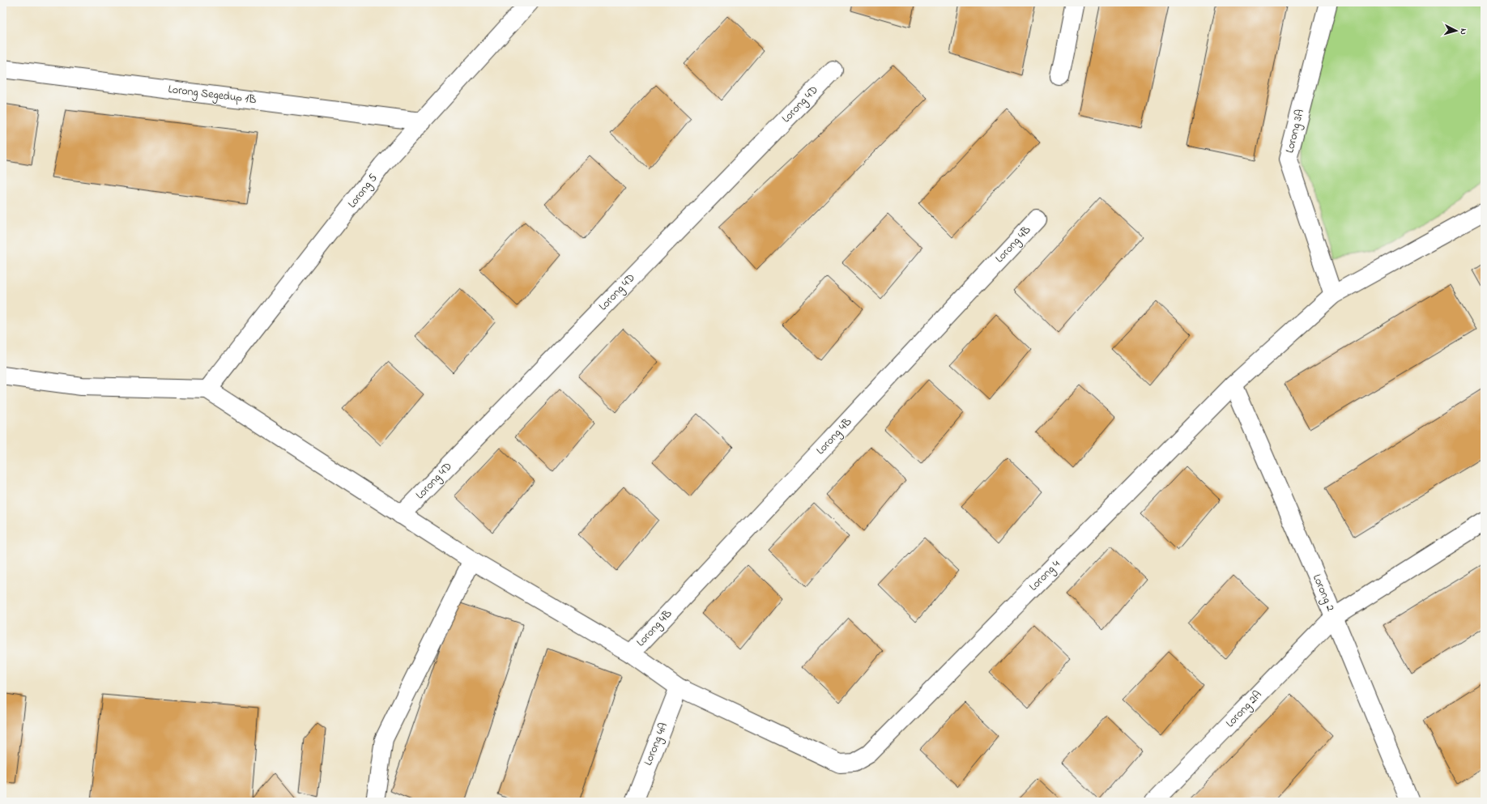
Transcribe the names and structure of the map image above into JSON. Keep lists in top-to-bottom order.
{
  "streets": {
    "street": [
      "Lorong Segedup 1B",
      "Lorong 4D",
      "Lorong 3A",
      "Lorong 5",
      "Lorong 4B",
      "Lorong 4",
      "Lorong 2",
      "Lorong 2A",
      "Lorong 4A"
    ]
  },
  "crossings": [
    ["Lorong Segedup 1B", "Lorong 5"],
    ["Lorong 3A", "Lorong 4"],
    ["Lorong 4", "Lorong 2"],
    ["Lorong 4", "Lorong 4A"],
    ["Lorong 2", "Lorong 2A"]
  ],
  "north": "right"
}
